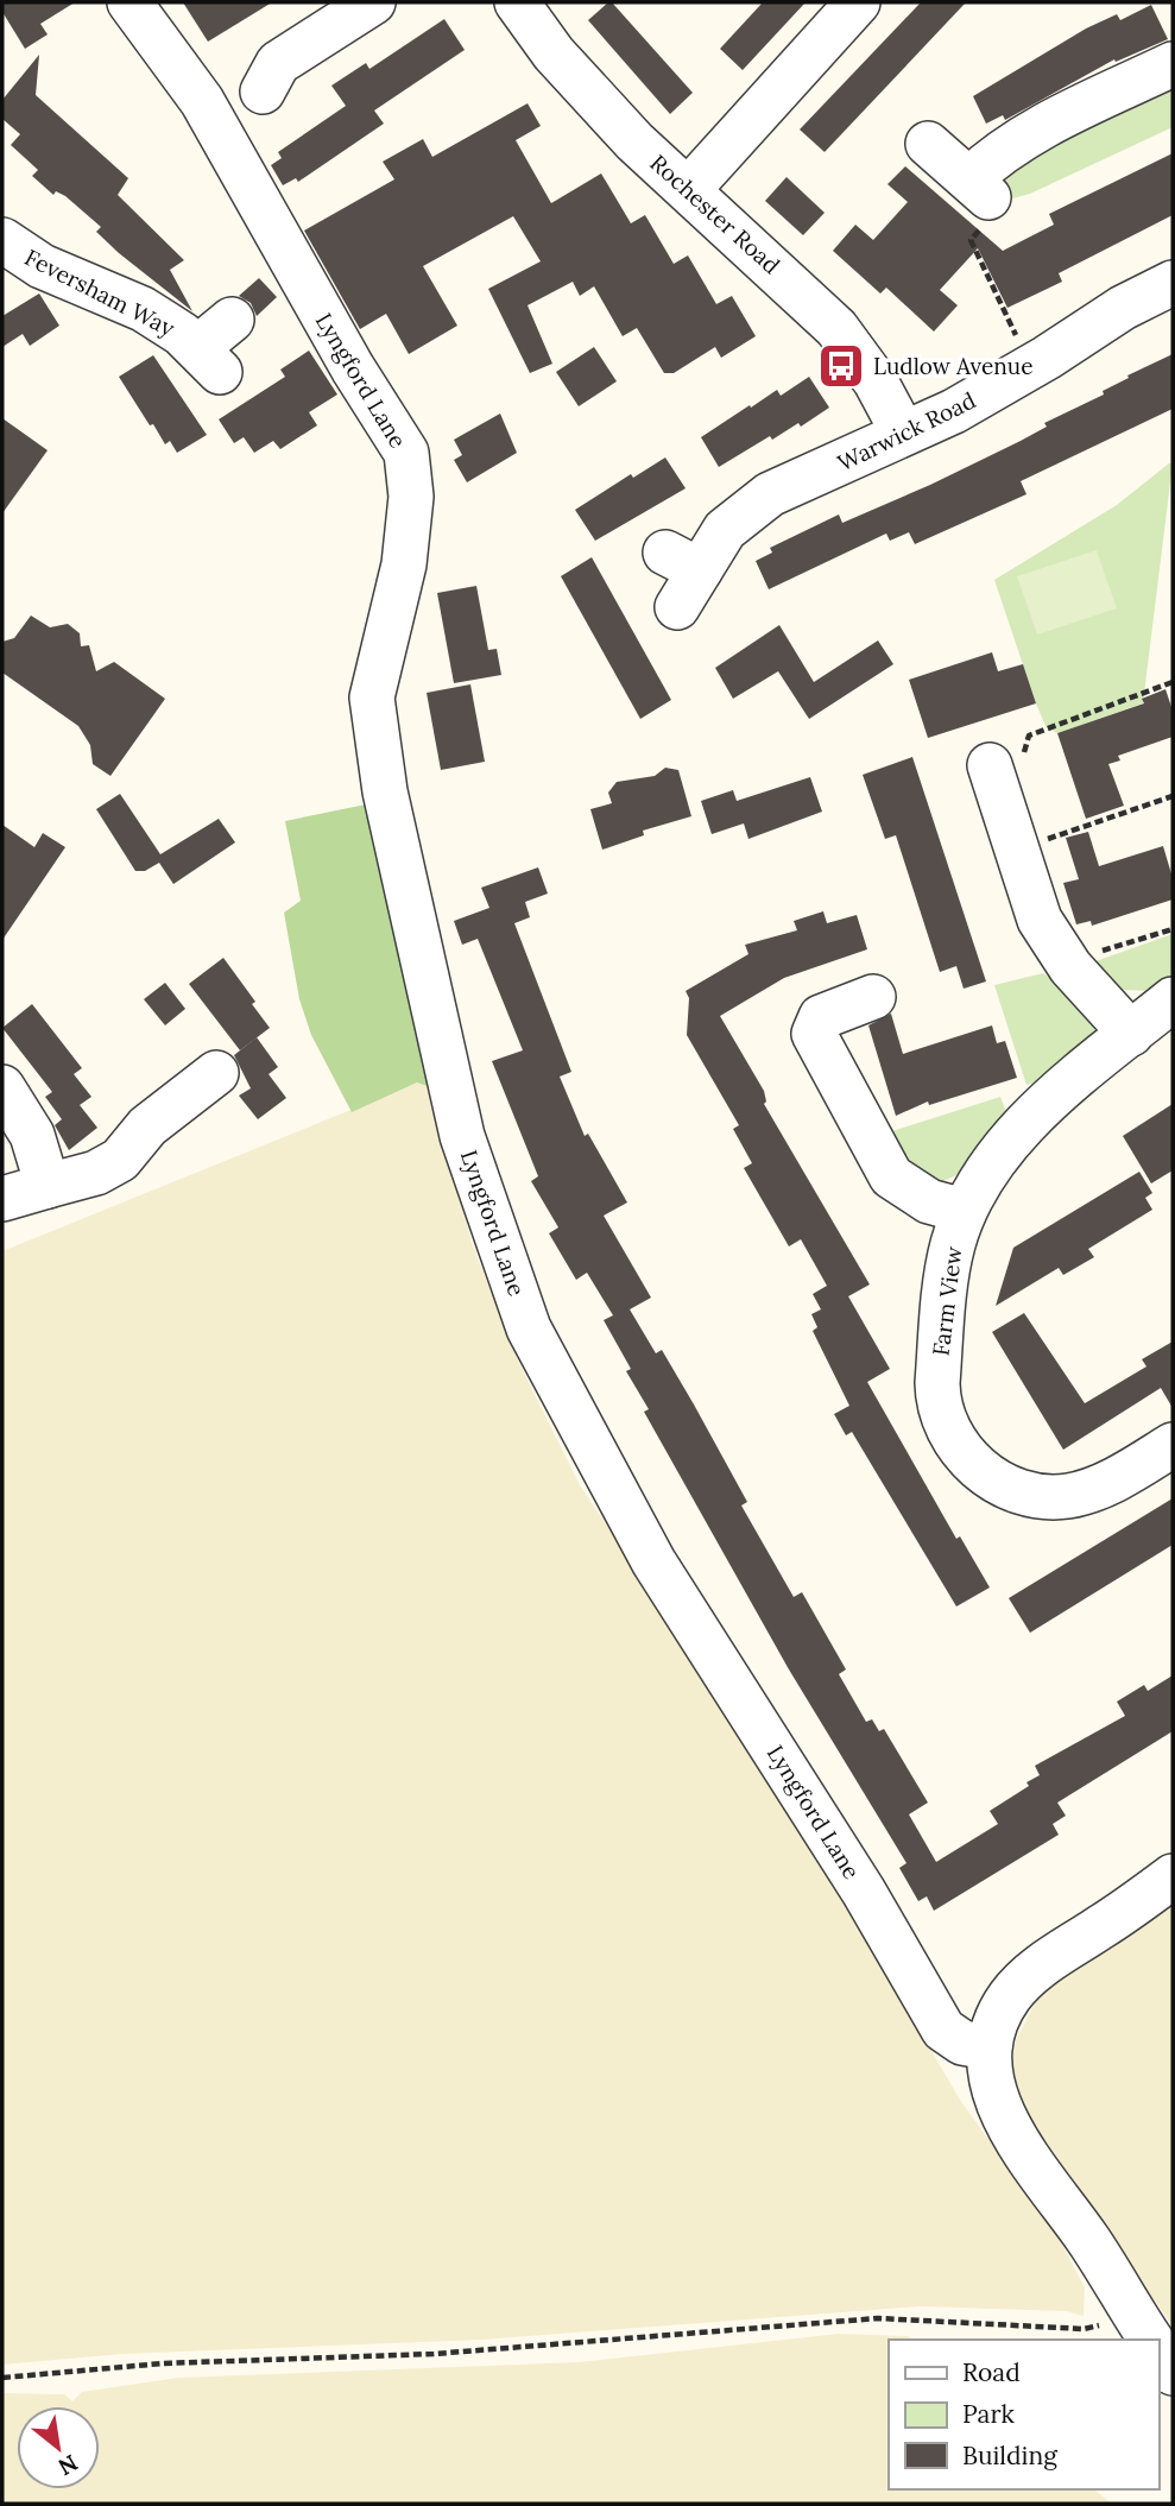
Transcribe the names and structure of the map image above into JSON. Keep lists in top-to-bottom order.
{
  "streets": {
    "street": [
      "Rochester Road",
      "Feversham Way",
      "Lyngford Lane",
      "Warwick Road",
      "Farm View"
    ]
  },
  "crossings": [
    ["Rochester Road", "Warwick Road"]
  ],
  "places": {
    "bus stop": ["Ludlow Avenue"]
  },
  "legend": ["Road", "Park", "Building"],
  "north": "bottom right"
}
